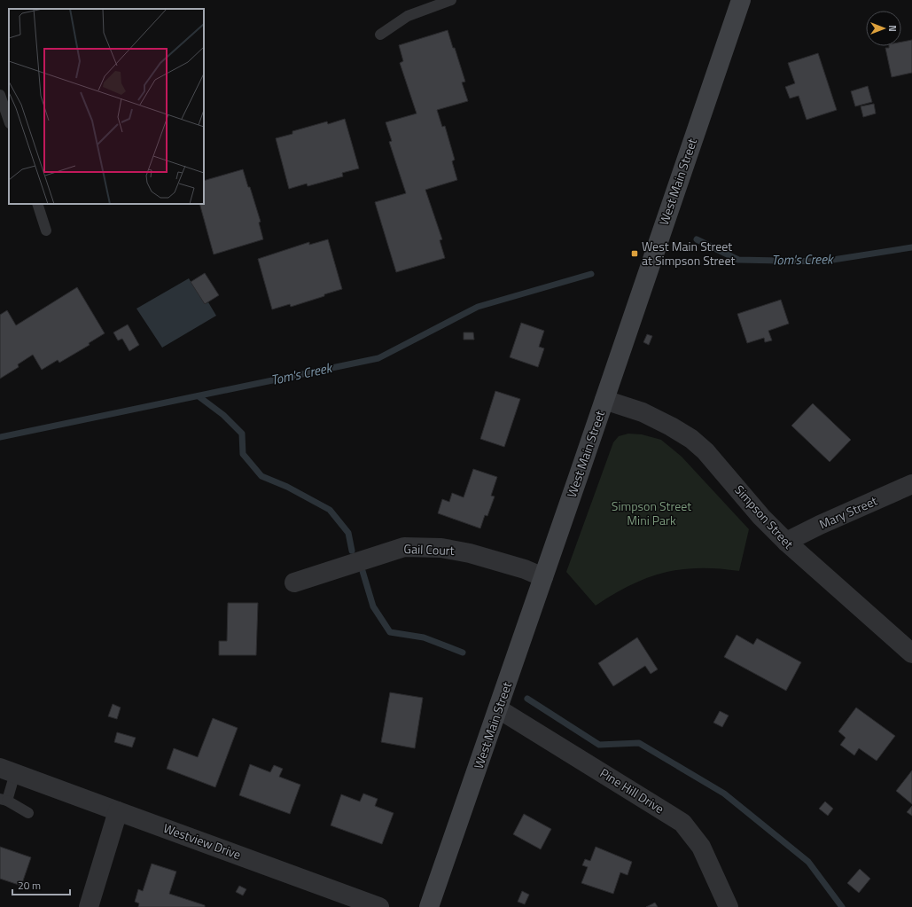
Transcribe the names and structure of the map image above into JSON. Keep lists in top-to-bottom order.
{
  "streets": {
    "main road": ["West Main Street"],
    "street": [
      "Mary Street",
      "Simpson Street",
      "Gail Court",
      "Pine Hill Drive",
      "Westview Drive"
    ]
  },
  "crossings": [
    ["West Main Street", "Simpson Street"],
    ["West Main Street", "Gail Court"],
    ["West Main Street", "Pine Hill Drive"],
    ["Mary Street", "Simpson Street"]
  ],
  "water": ["Tom's Creek"],
  "parks": ["Simpson Street Mini Park"],
  "places": {
    "transit": ["West Main Street at Simpson Street"]
  },
  "scale_bar": "20 m",
  "north": "right"
}
